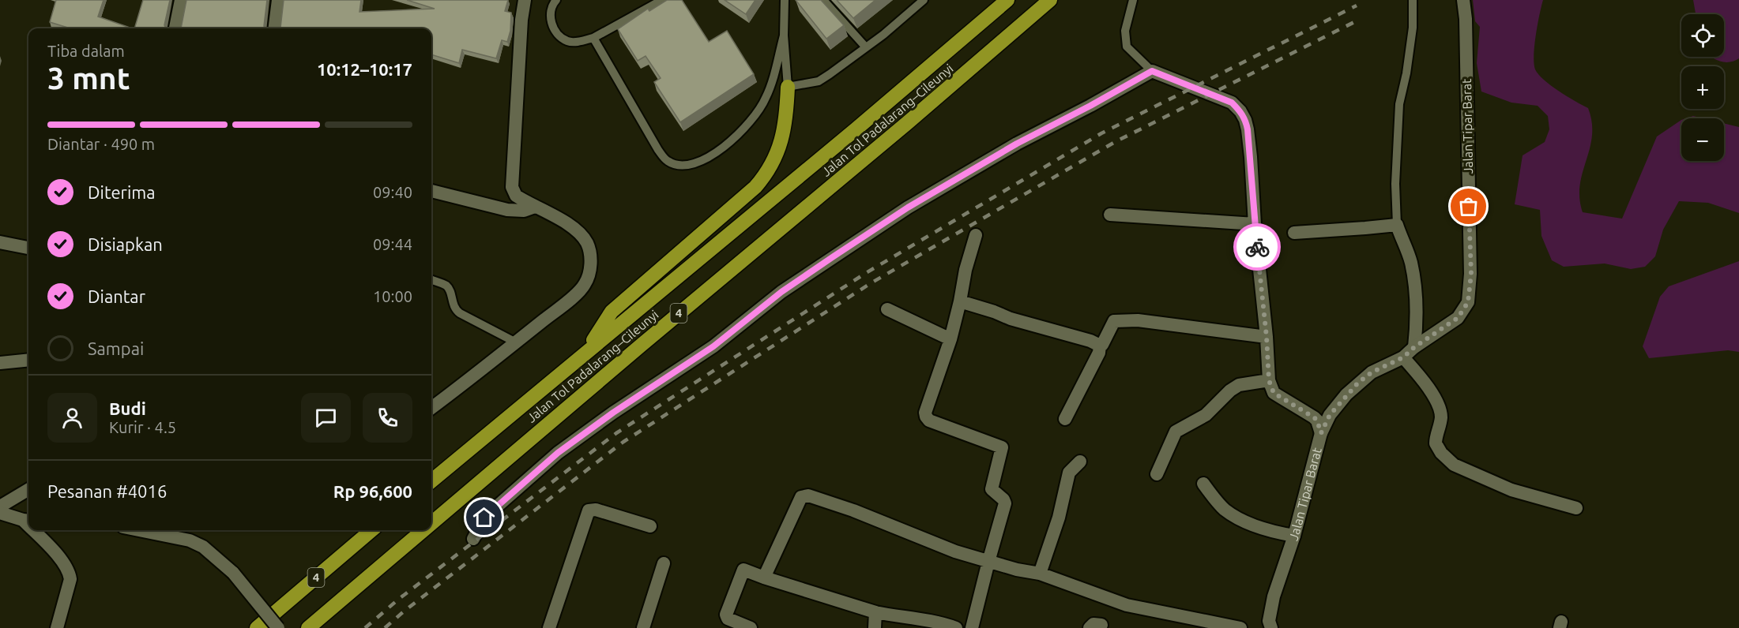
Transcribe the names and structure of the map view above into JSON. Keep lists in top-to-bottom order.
{
  "streets": {
    "highway": ["Jalan Tol Padalarang–Cileunyi", "4"],
    "street": ["Jalan Tipar Barat"]
  },
  "page": {
    "map_buttons": ["+", "−"],
    "heading": ["3 mnt", "Tiba dalam", "10:12–10:17"],
    "panel": [
      "Budi",
      "Kurir · 4.5",
      "Pesanan #4016",
      "Rp 96,600"
    ],
    "bar": "Diantar · 490 m",
    "list": [
      ["Diterima", "09:40"],
      ["Disiapkan", "09:44"],
      ["Diantar", "10:00"],
      "Sampai"
    ]
  }
}
